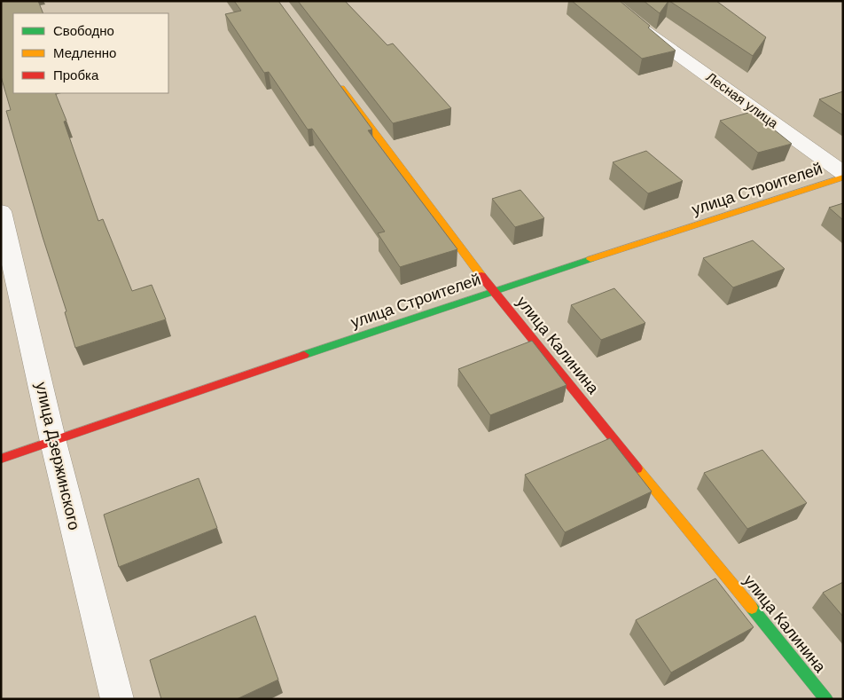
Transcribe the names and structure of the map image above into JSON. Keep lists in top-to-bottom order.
{
  "streets": {
    "street": [
      "Лесная улица",
      "улица Строителей",
      "улица Калинина",
      "улица Дзержинского"
    ]
  },
  "crossings": [
    ["улица Строителей", "улица Калинина"],
    ["улица Строителей", "улица Дзержинского"]
  ],
  "legend": ["Свободно", "Медленно", "Пробка"]
}
